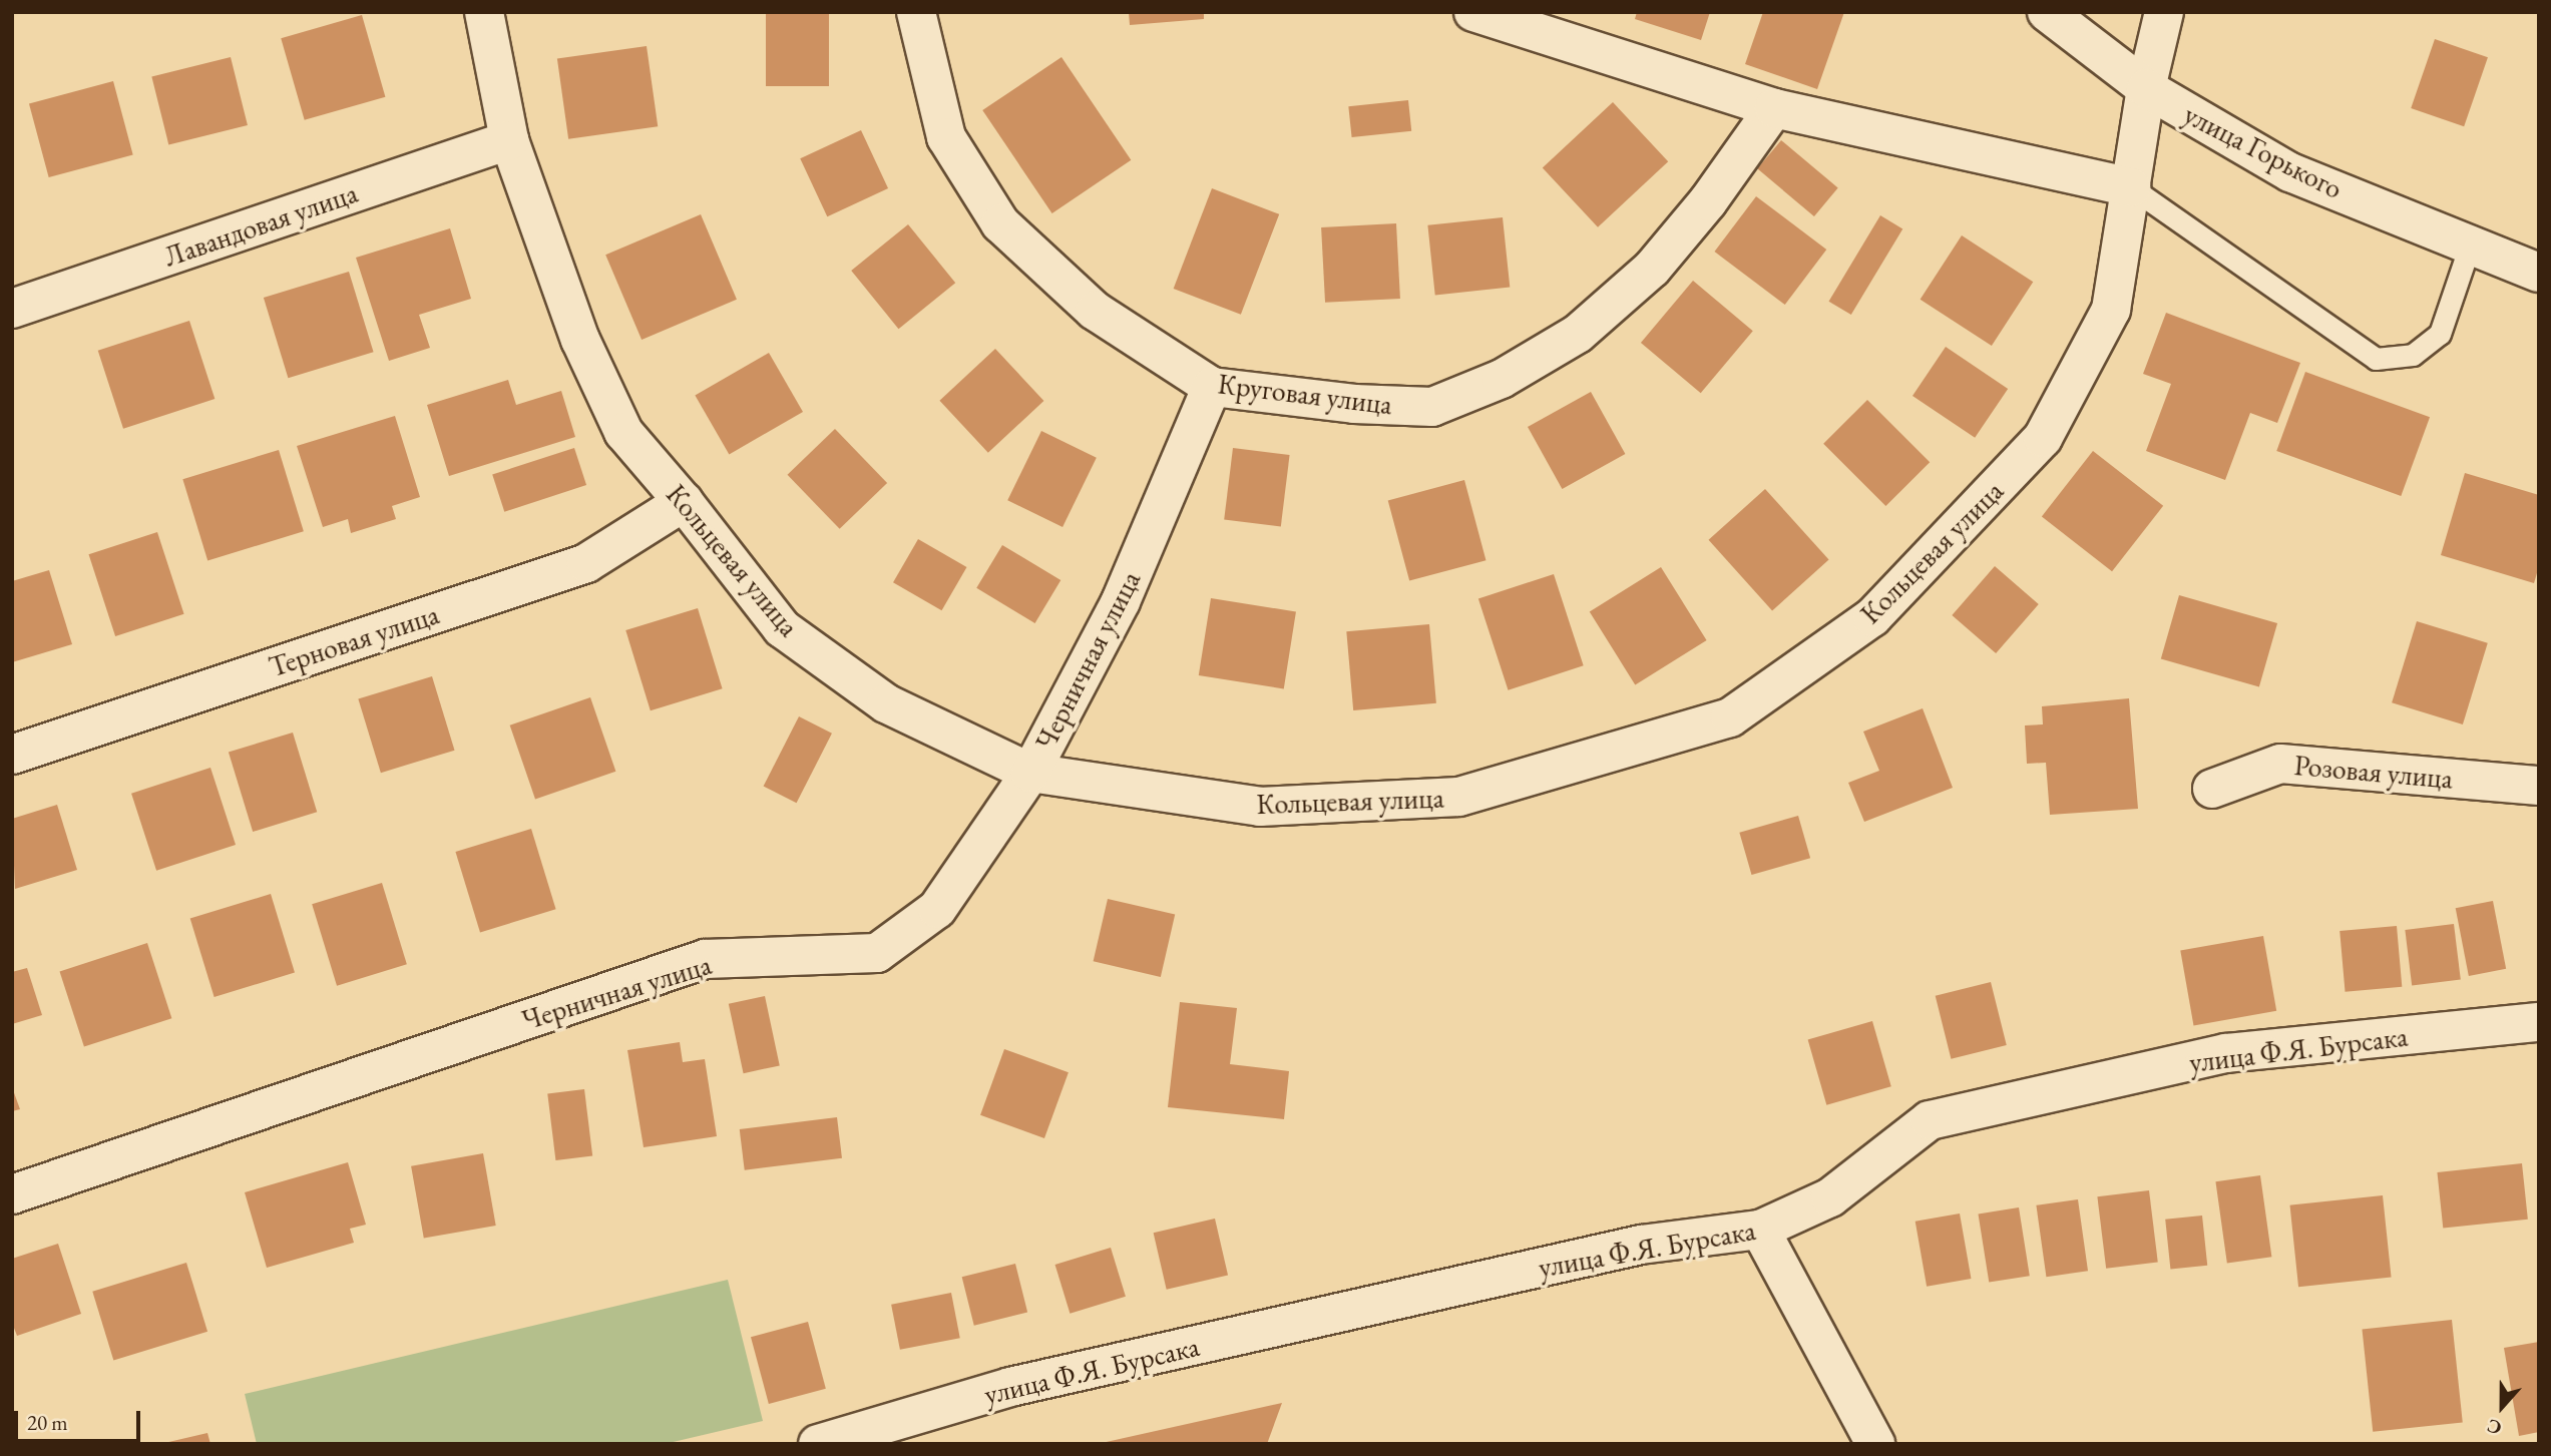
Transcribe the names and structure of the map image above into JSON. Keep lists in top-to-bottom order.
{
  "streets": {
    "street": [
      "улица Горького",
      "Лавандовая улица",
      "Круговая улица",
      "Кольцевая улица",
      "Терновая улица",
      "Черничная улица",
      "Розовая улица",
      "улица Ф.Я. Бурсака"
    ]
  },
  "crossings": [
    ["улица Горького", "Кольцевая улица"],
    ["Лавандовая улица", "Кольцевая улица"],
    ["Круговая улица", "Черничная улица"],
    ["Кольцевая улица", "Терновая улица"],
    ["Кольцевая улица", "Черничная улица"]
  ],
  "scale_bar": "20 m",
  "north": "bottom"
}
